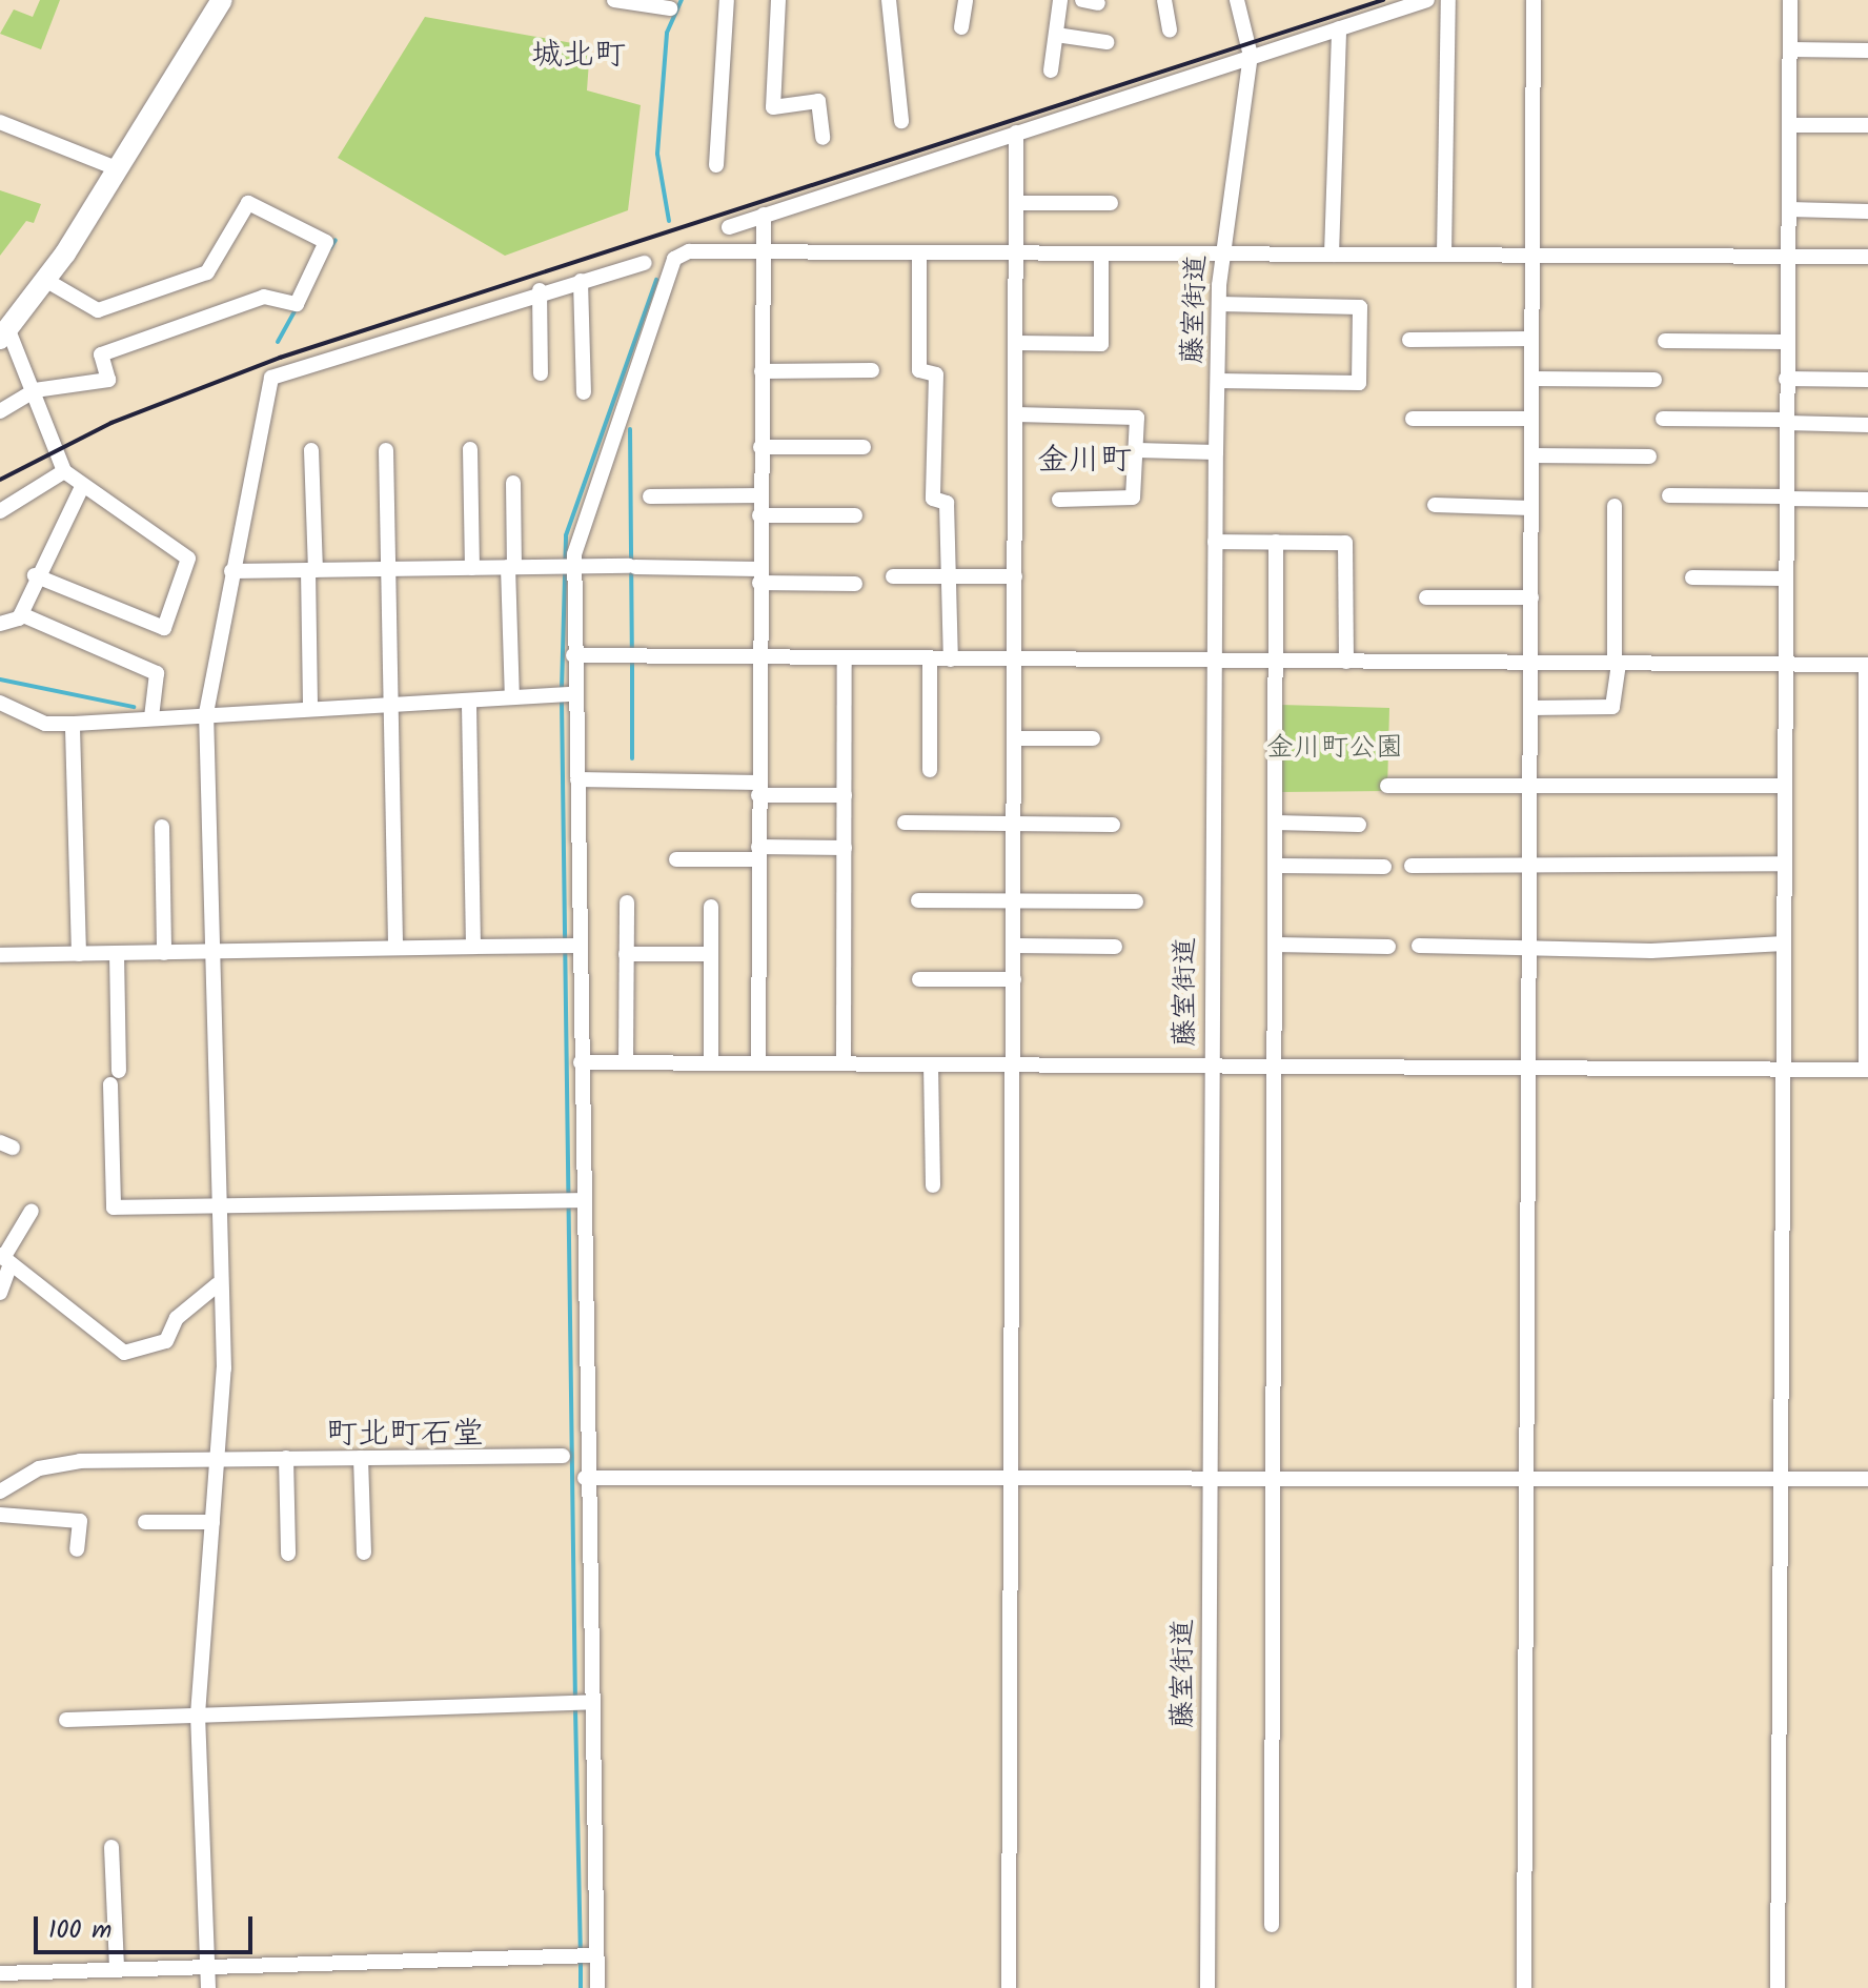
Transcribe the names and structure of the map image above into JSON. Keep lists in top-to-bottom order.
{
  "streets": {
    "street": ["藤室街道"]
  },
  "districts": ["城北町", "金川町", "町北町石堂"],
  "parks": ["金川町公園"],
  "scale_bar": "100 m"
}
